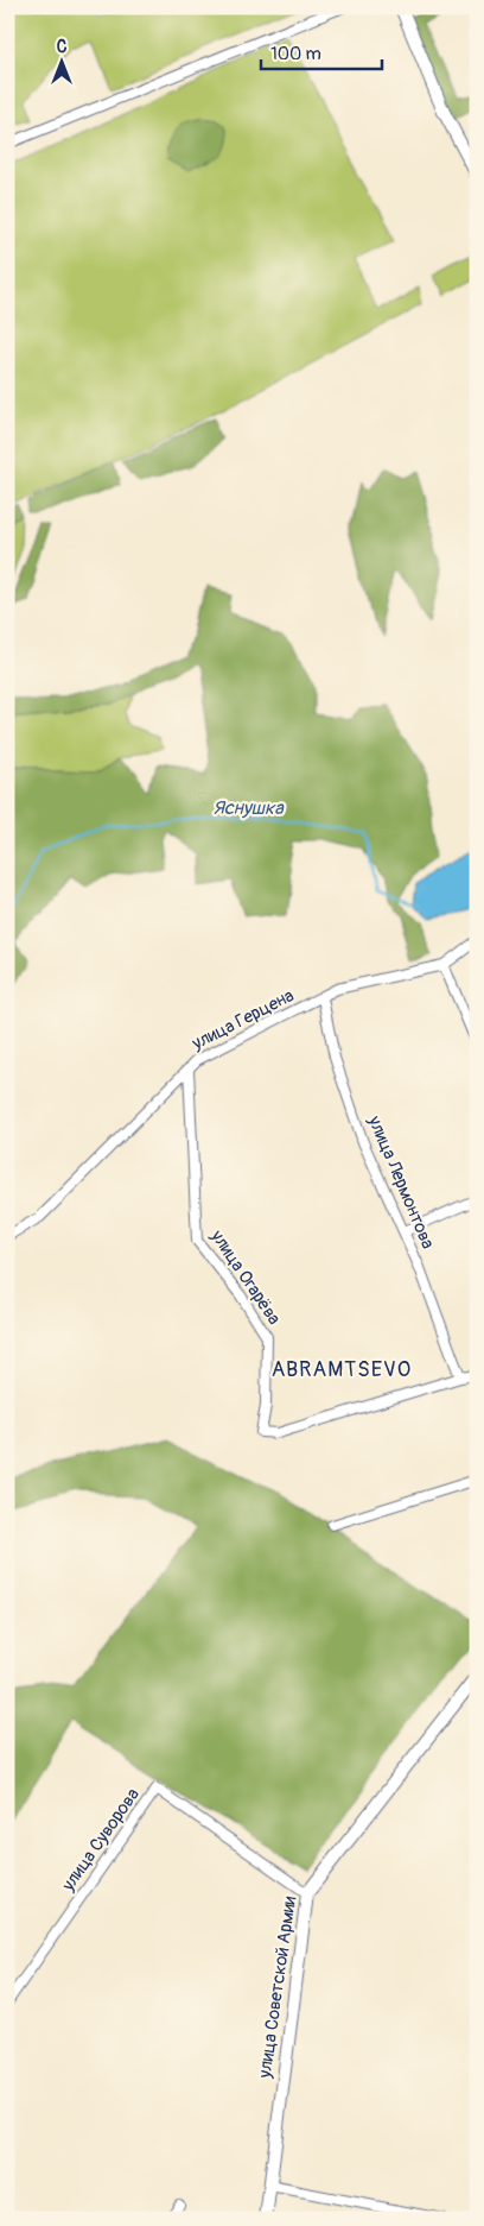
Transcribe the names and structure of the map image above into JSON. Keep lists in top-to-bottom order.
{
  "streets": {
    "street": [
      "улица Герцена",
      "улица Лермонтова",
      "улица Огарёва",
      "улица Суворова",
      "улица Советской Армии"
    ]
  },
  "crossings": [
    ["улица Герцена", "улица Лермонтова"],
    ["улица Герцена", "улица Огарёва"],
    ["улица Лермонтова", "улица Огарёва"],
    ["улица Суворова", "улица Советской Армии"]
  ],
  "districts": ["ABRAMTSEVO"],
  "water": ["Яснушка"],
  "scale_bar": "100 m",
  "north": "top"
}
